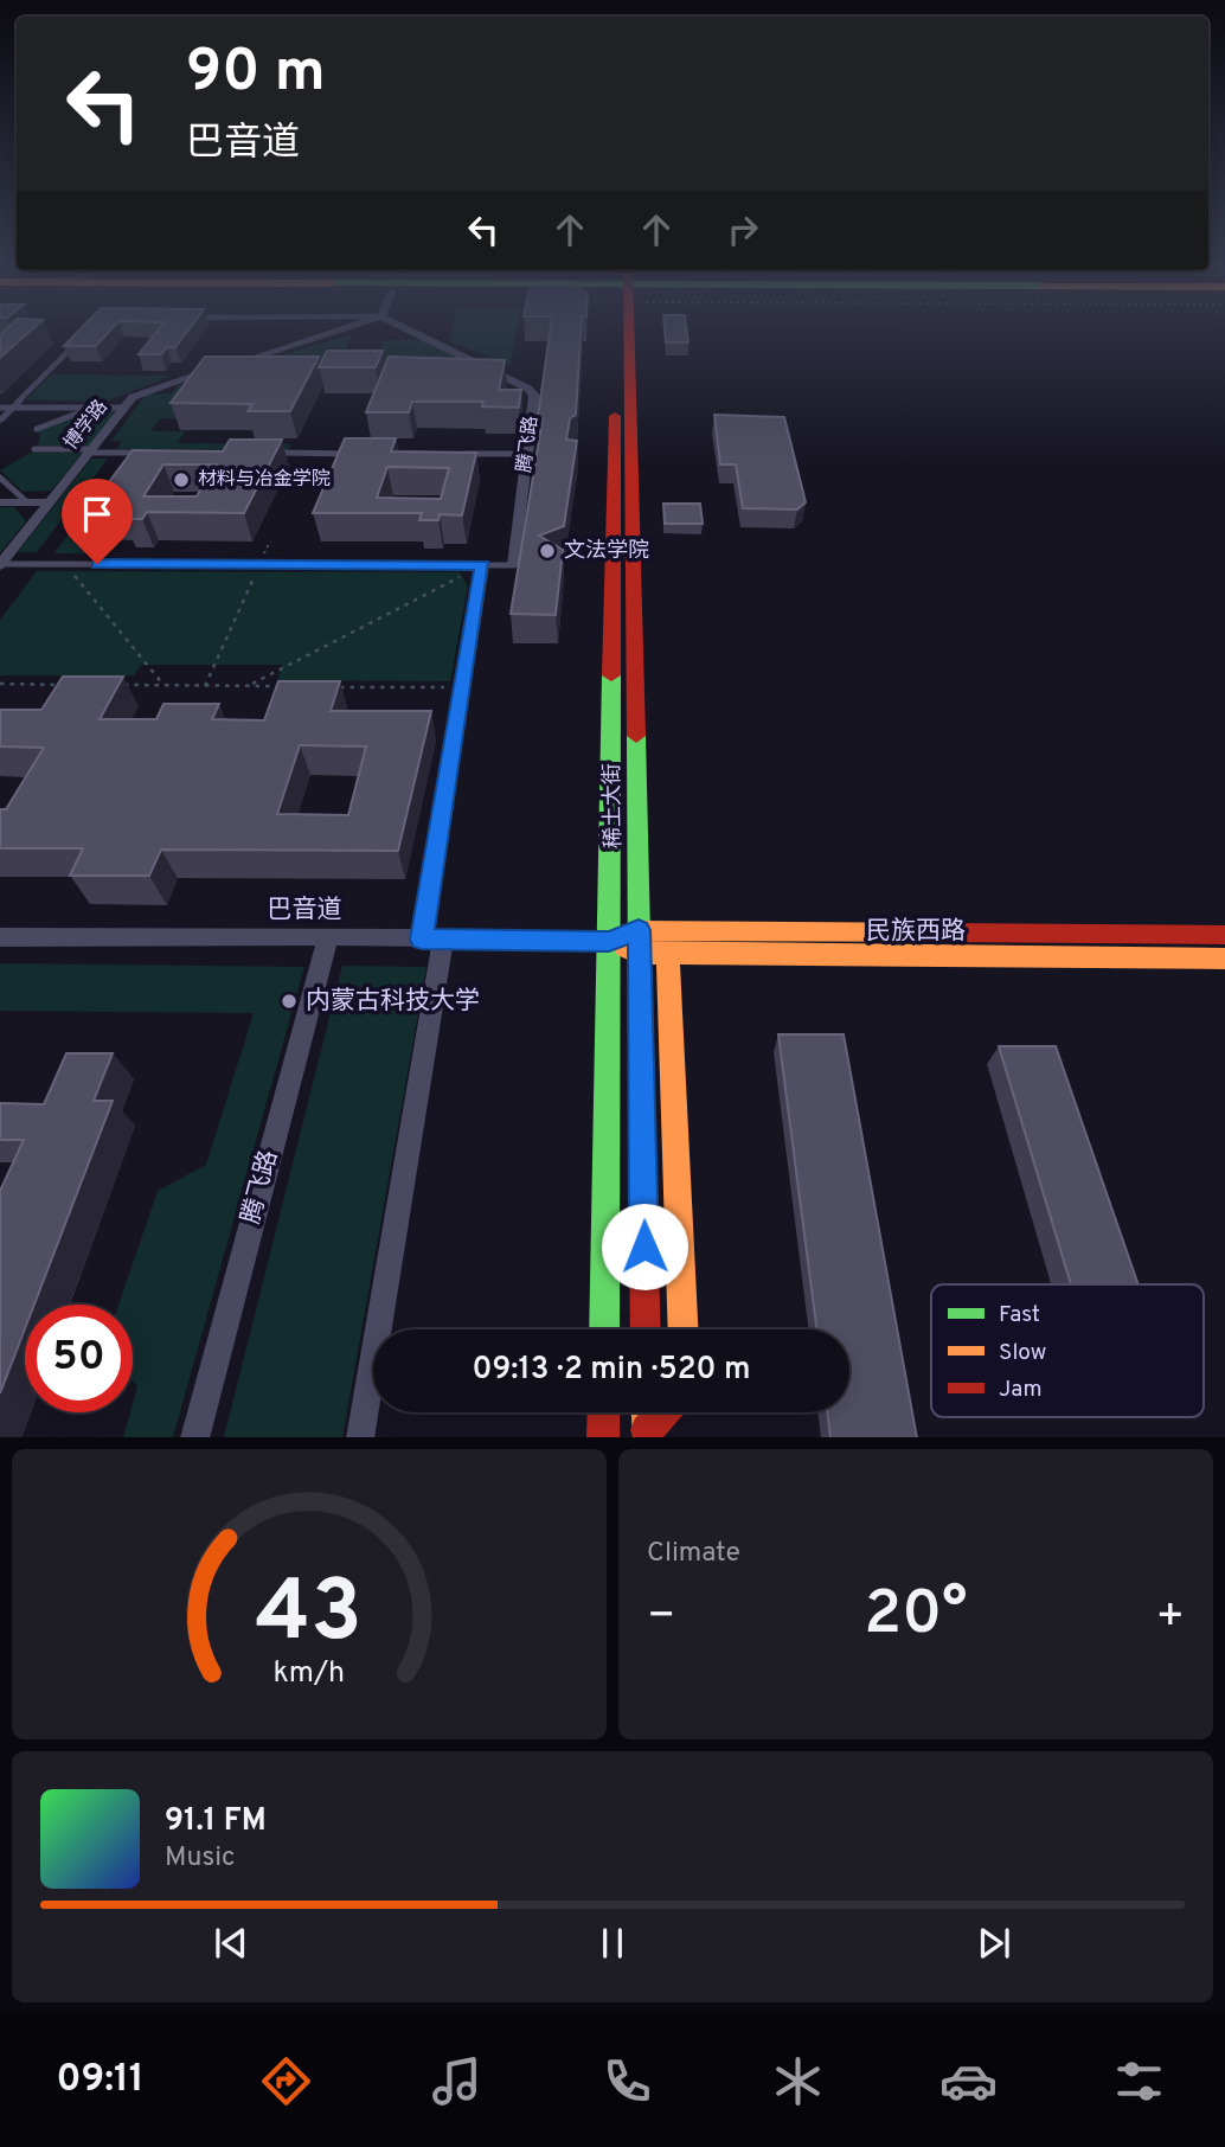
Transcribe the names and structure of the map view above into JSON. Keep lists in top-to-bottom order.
{
  "streets": {
    "main road": ["稀土大街", "民族西路"],
    "street": ["博学路", "腾飞路", "巴音道"]
  },
  "crossings": [
    ["腾飞路", "巴音道"],
    ["稀土大街", "巴音道"],
    ["稀土大街", "民族西路"],
    ["巴音道", "民族西路"]
  ],
  "places": ["材料与冶金学院", "文法学院", "内蒙古科技大学"],
  "legend": ["Fast", "Slow", "Jam"],
  "page": {
    "turn": ["90 m", "巴音道"],
    "limit": "50",
    "trip": "09:13 · 2 min · 520 m",
    "tile": "Climate",
    "heat": ["−", "20°", "+"],
    "song": ["91.1 FM", "Music"],
    "tabs": "09:11",
    "gauge": ["43", "km/h"]
  }
}
